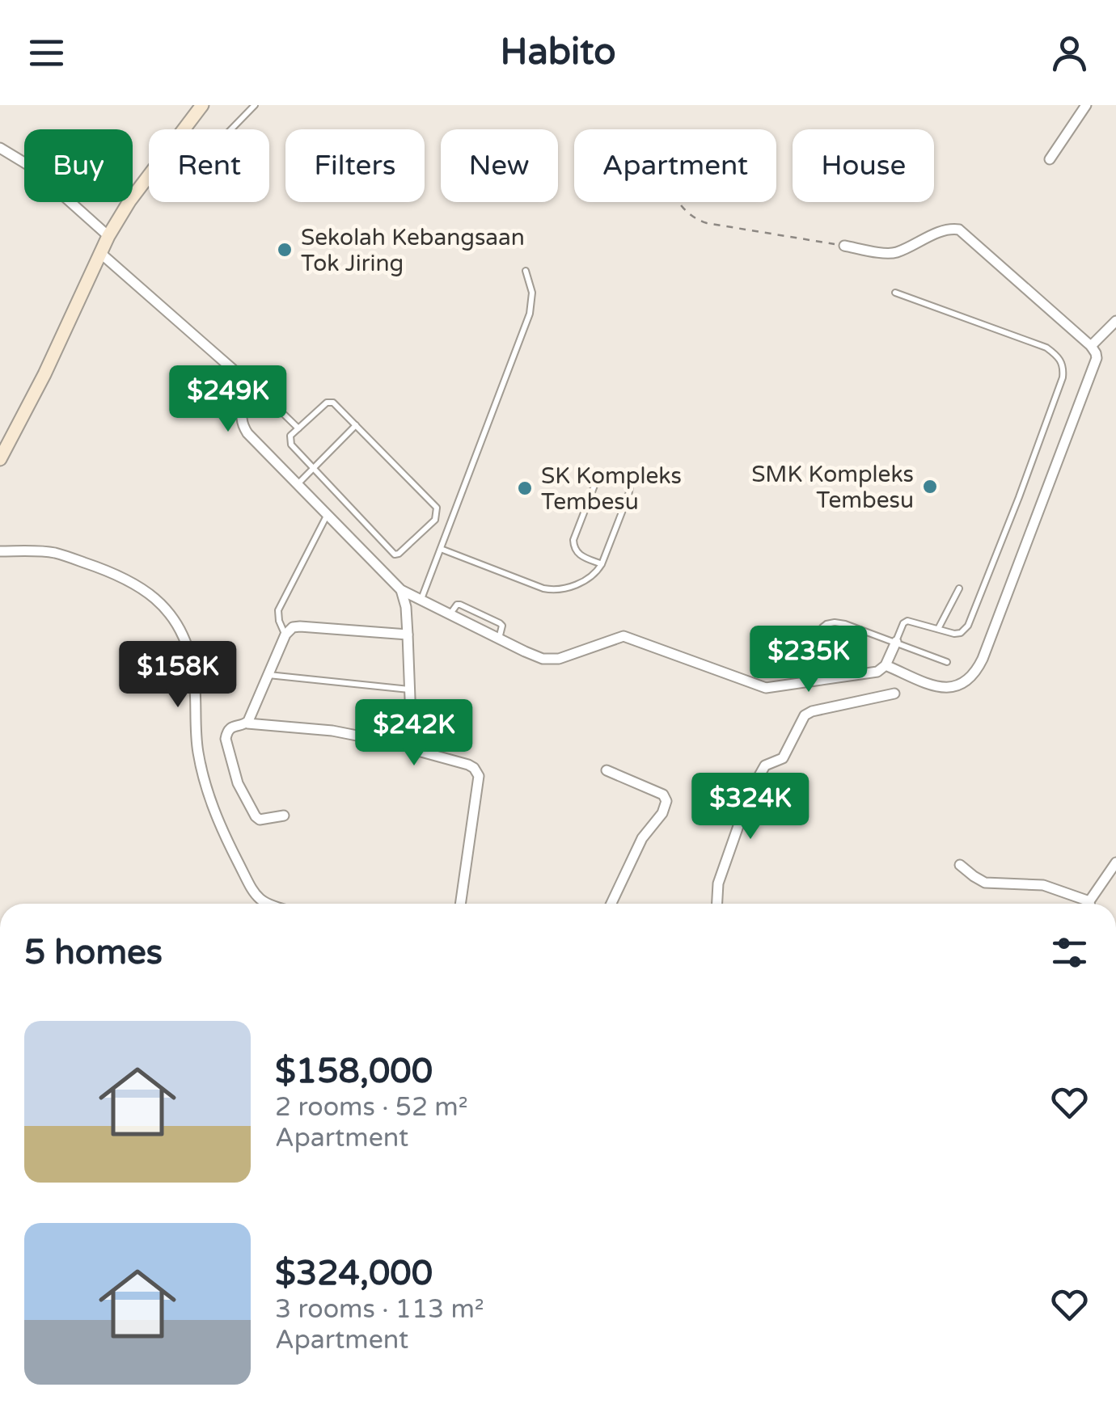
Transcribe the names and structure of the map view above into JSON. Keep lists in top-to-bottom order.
{
  "places": ["Sekolah Kebangsaan Tok Jiring", "SMK Kompleks Tembesu", "SK Kompleks Tembesu"],
  "page": {
    "header": "Habito",
    "chip": [
      "Buy",
      "Rent",
      "Filters",
      "New",
      "Apartment",
      "House"
    ],
    "price": [
      "$249K",
      "$235K",
      "$158K",
      "$242K",
      "$324K"
    ],
    "heading": "5 homes",
    "list": [
      {
        "name": "$158,000",
        "note": "2 rooms · 52 m² · Apartment"
      },
      {
        "name": "$324,000",
        "note": "3 rooms · 113 m² · Apartment"
      }
    ]
  }
}
